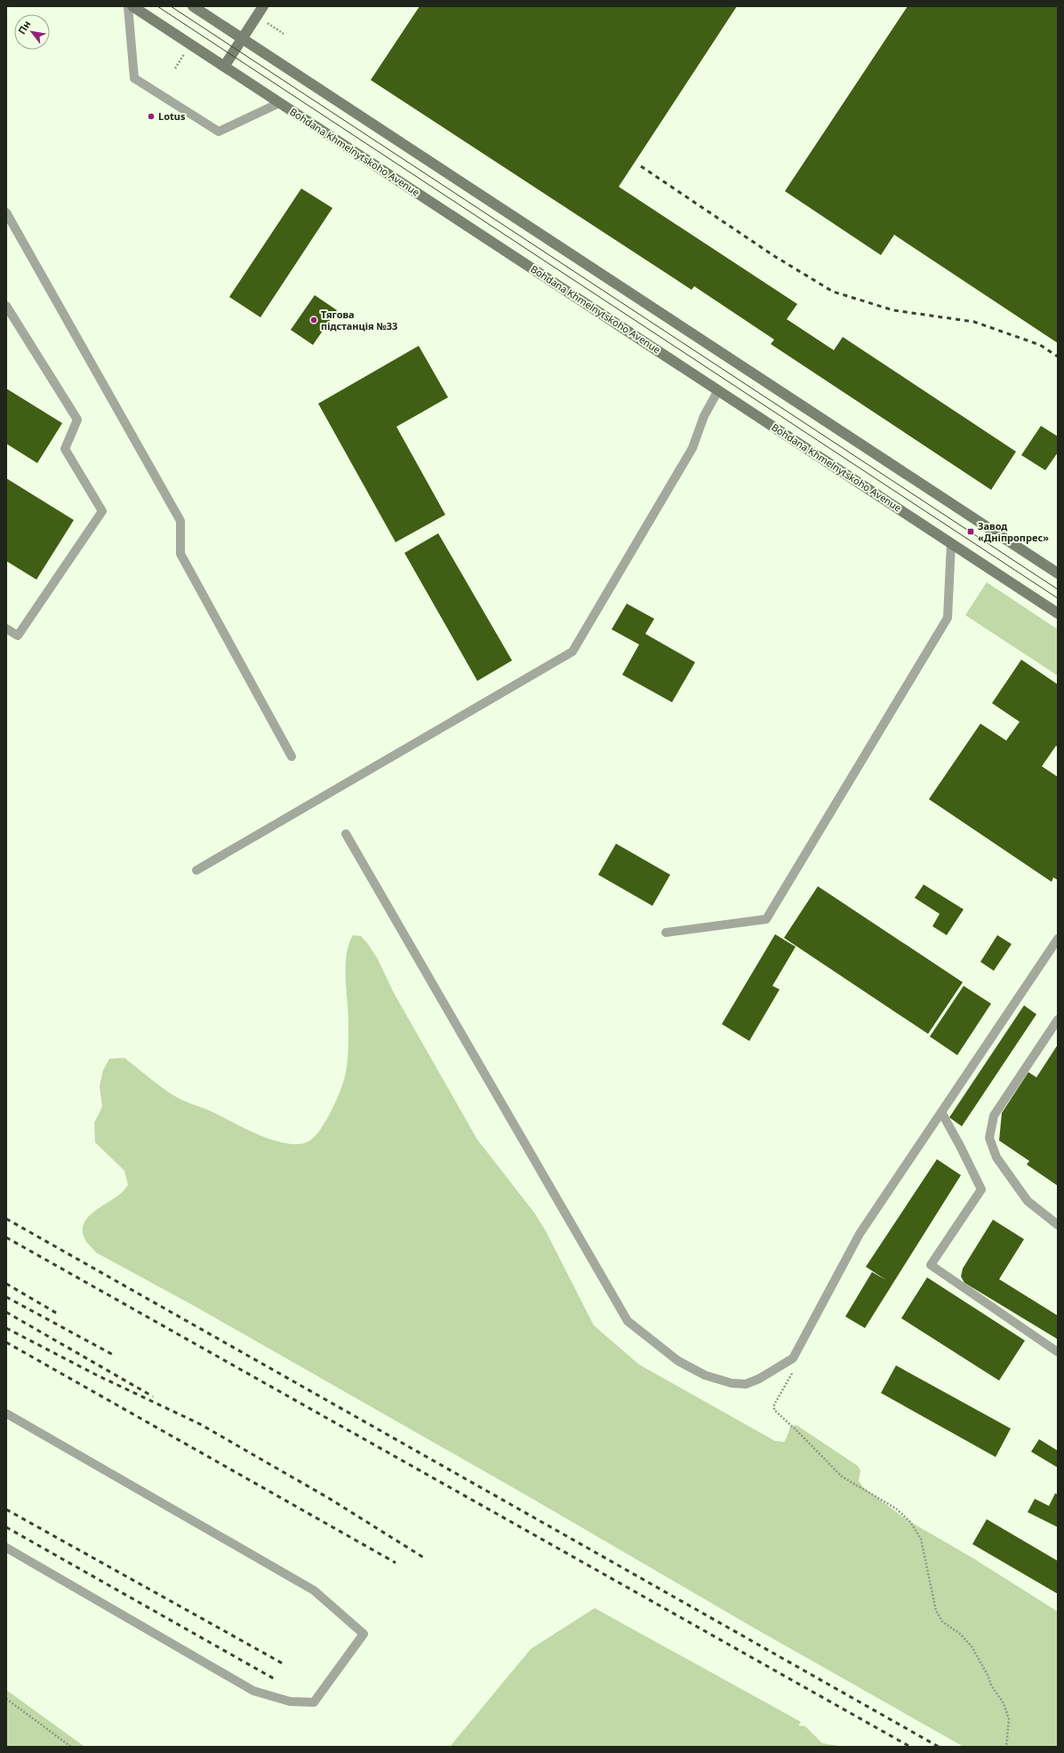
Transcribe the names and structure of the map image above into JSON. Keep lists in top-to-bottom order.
{
  "streets": {
    "main road": ["Bohdana Khmelnytskoho Avenue"]
  },
  "places": {
    "other": ["Lotus", "Тягова пiдстанцiя №33"],
    "transit": ["Завод «Дніпропрес»"]
  },
  "north": "top left"
}
